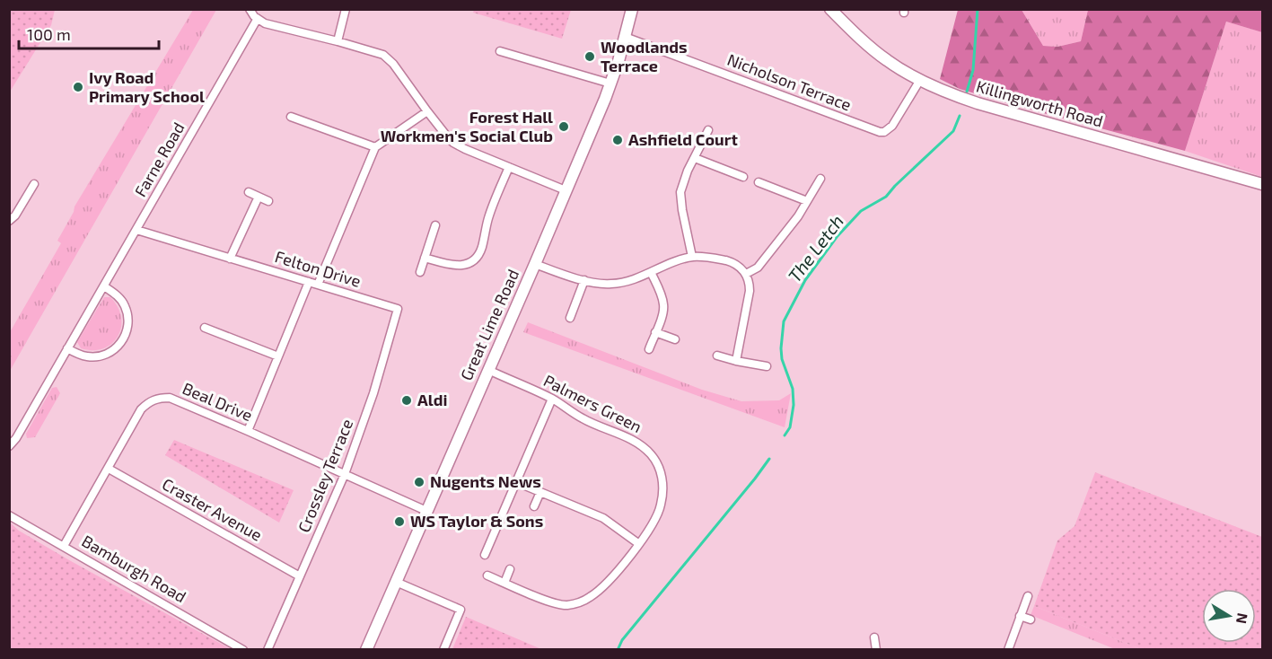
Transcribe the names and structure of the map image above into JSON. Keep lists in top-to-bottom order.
{
  "streets": {
    "main road": ["Killingworth Road", "Great Lime Road"],
    "street": [
      "Nicholson Terrace",
      "Farne Road",
      "Felton Drive",
      "Beal Drive",
      "Palmers Green",
      "Crossley Terrace",
      "Craster Avenue",
      "Bamburgh Road"
    ]
  },
  "crossings": [
    ["Nicholson Terrace", "Killingworth Road"],
    ["Nicholson Terrace", "Great Lime Road"],
    ["Farne Road", "Felton Drive"],
    ["Felton Drive", "Crossley Terrace"],
    ["Great Lime Road", "Beal Drive"],
    ["Great Lime Road", "Palmers Green"],
    ["Beal Drive", "Crossley Terrace"],
    ["Beal Drive", "Craster Avenue"],
    ["Beal Drive", "Bamburgh Road"],
    ["Crossley Terrace", "Craster Avenue"]
  ],
  "water": ["The Letch"],
  "places": [
    "Woodlands Terrace",
    "Ivy Road Primary School",
    "Forest Hall Workmen's Social Club",
    "Ashfield Court",
    "Aldi",
    "Nugents News",
    "WS Taylor & Sons"
  ],
  "scale_bar": "100 m",
  "north": "right"
}
